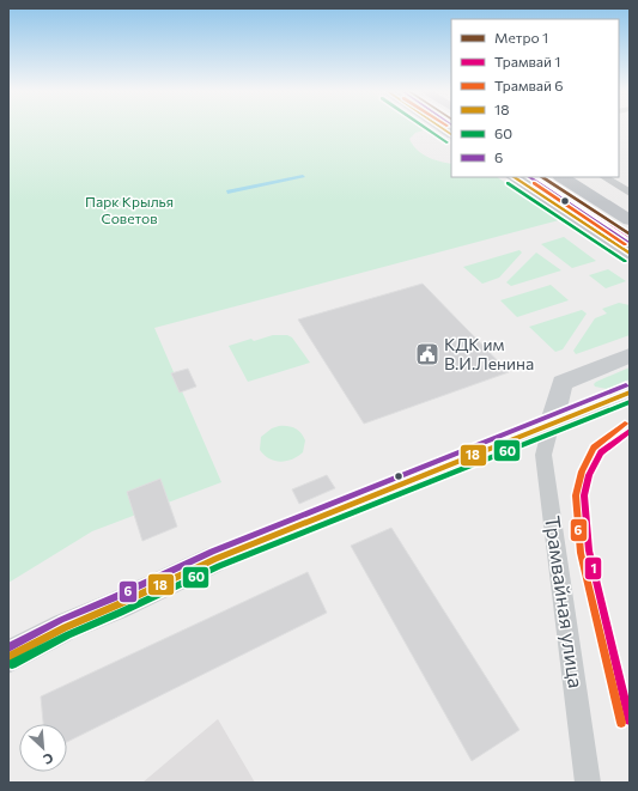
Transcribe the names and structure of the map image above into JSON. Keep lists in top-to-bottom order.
{
  "streets": {
    "street": ["Трамвайная улица"]
  },
  "parks": ["Парк Крылья Советов"],
  "places": {
    "public building": ["КДК им В.И.Ленина"]
  },
  "lines": [
    "transit line 18",
    "transit line 60",
    "metro line 1",
    "tram line 1",
    "transit line 6",
    "tram line 6"
  ],
  "legend": [
    "Метро 1",
    "Трамвай 1",
    "Трамвай 6",
    "18",
    "60",
    "6"
  ],
  "north": "bottom right"
}
